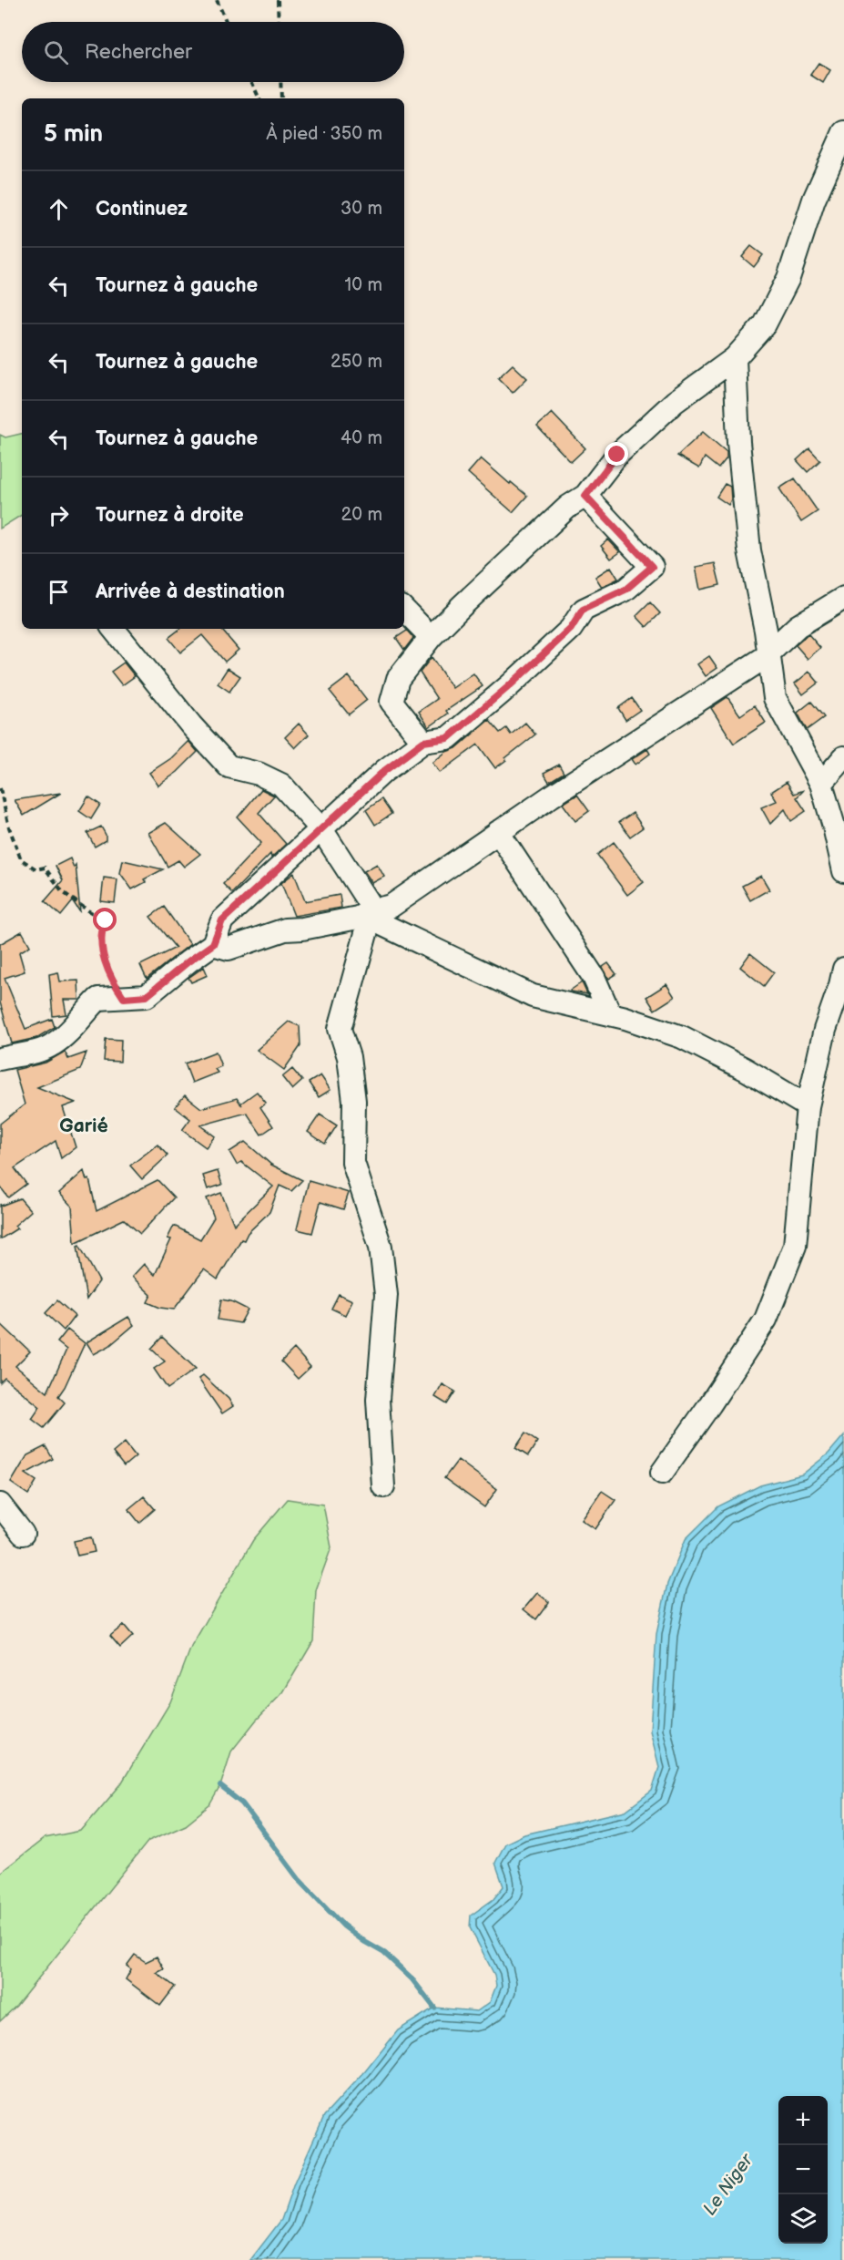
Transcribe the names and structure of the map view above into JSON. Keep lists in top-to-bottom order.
{
  "districts": ["Garié"],
  "water": ["Le Niger"],
  "page": {
    "search": "Rechercher",
    "heading": ["5 min", "À pied · 350 m"],
    "list": [
      ["Continuez", "30 m"],
      ["Tournez à gauche", "10 m"],
      ["Tournez à gauche", "250 m"],
      ["Tournez à gauche", "40 m"],
      ["Tournez à droite", "20 m"],
      "Arrivée à destination"
    ],
    "map_buttons": ["+", "−"]
  }
}
